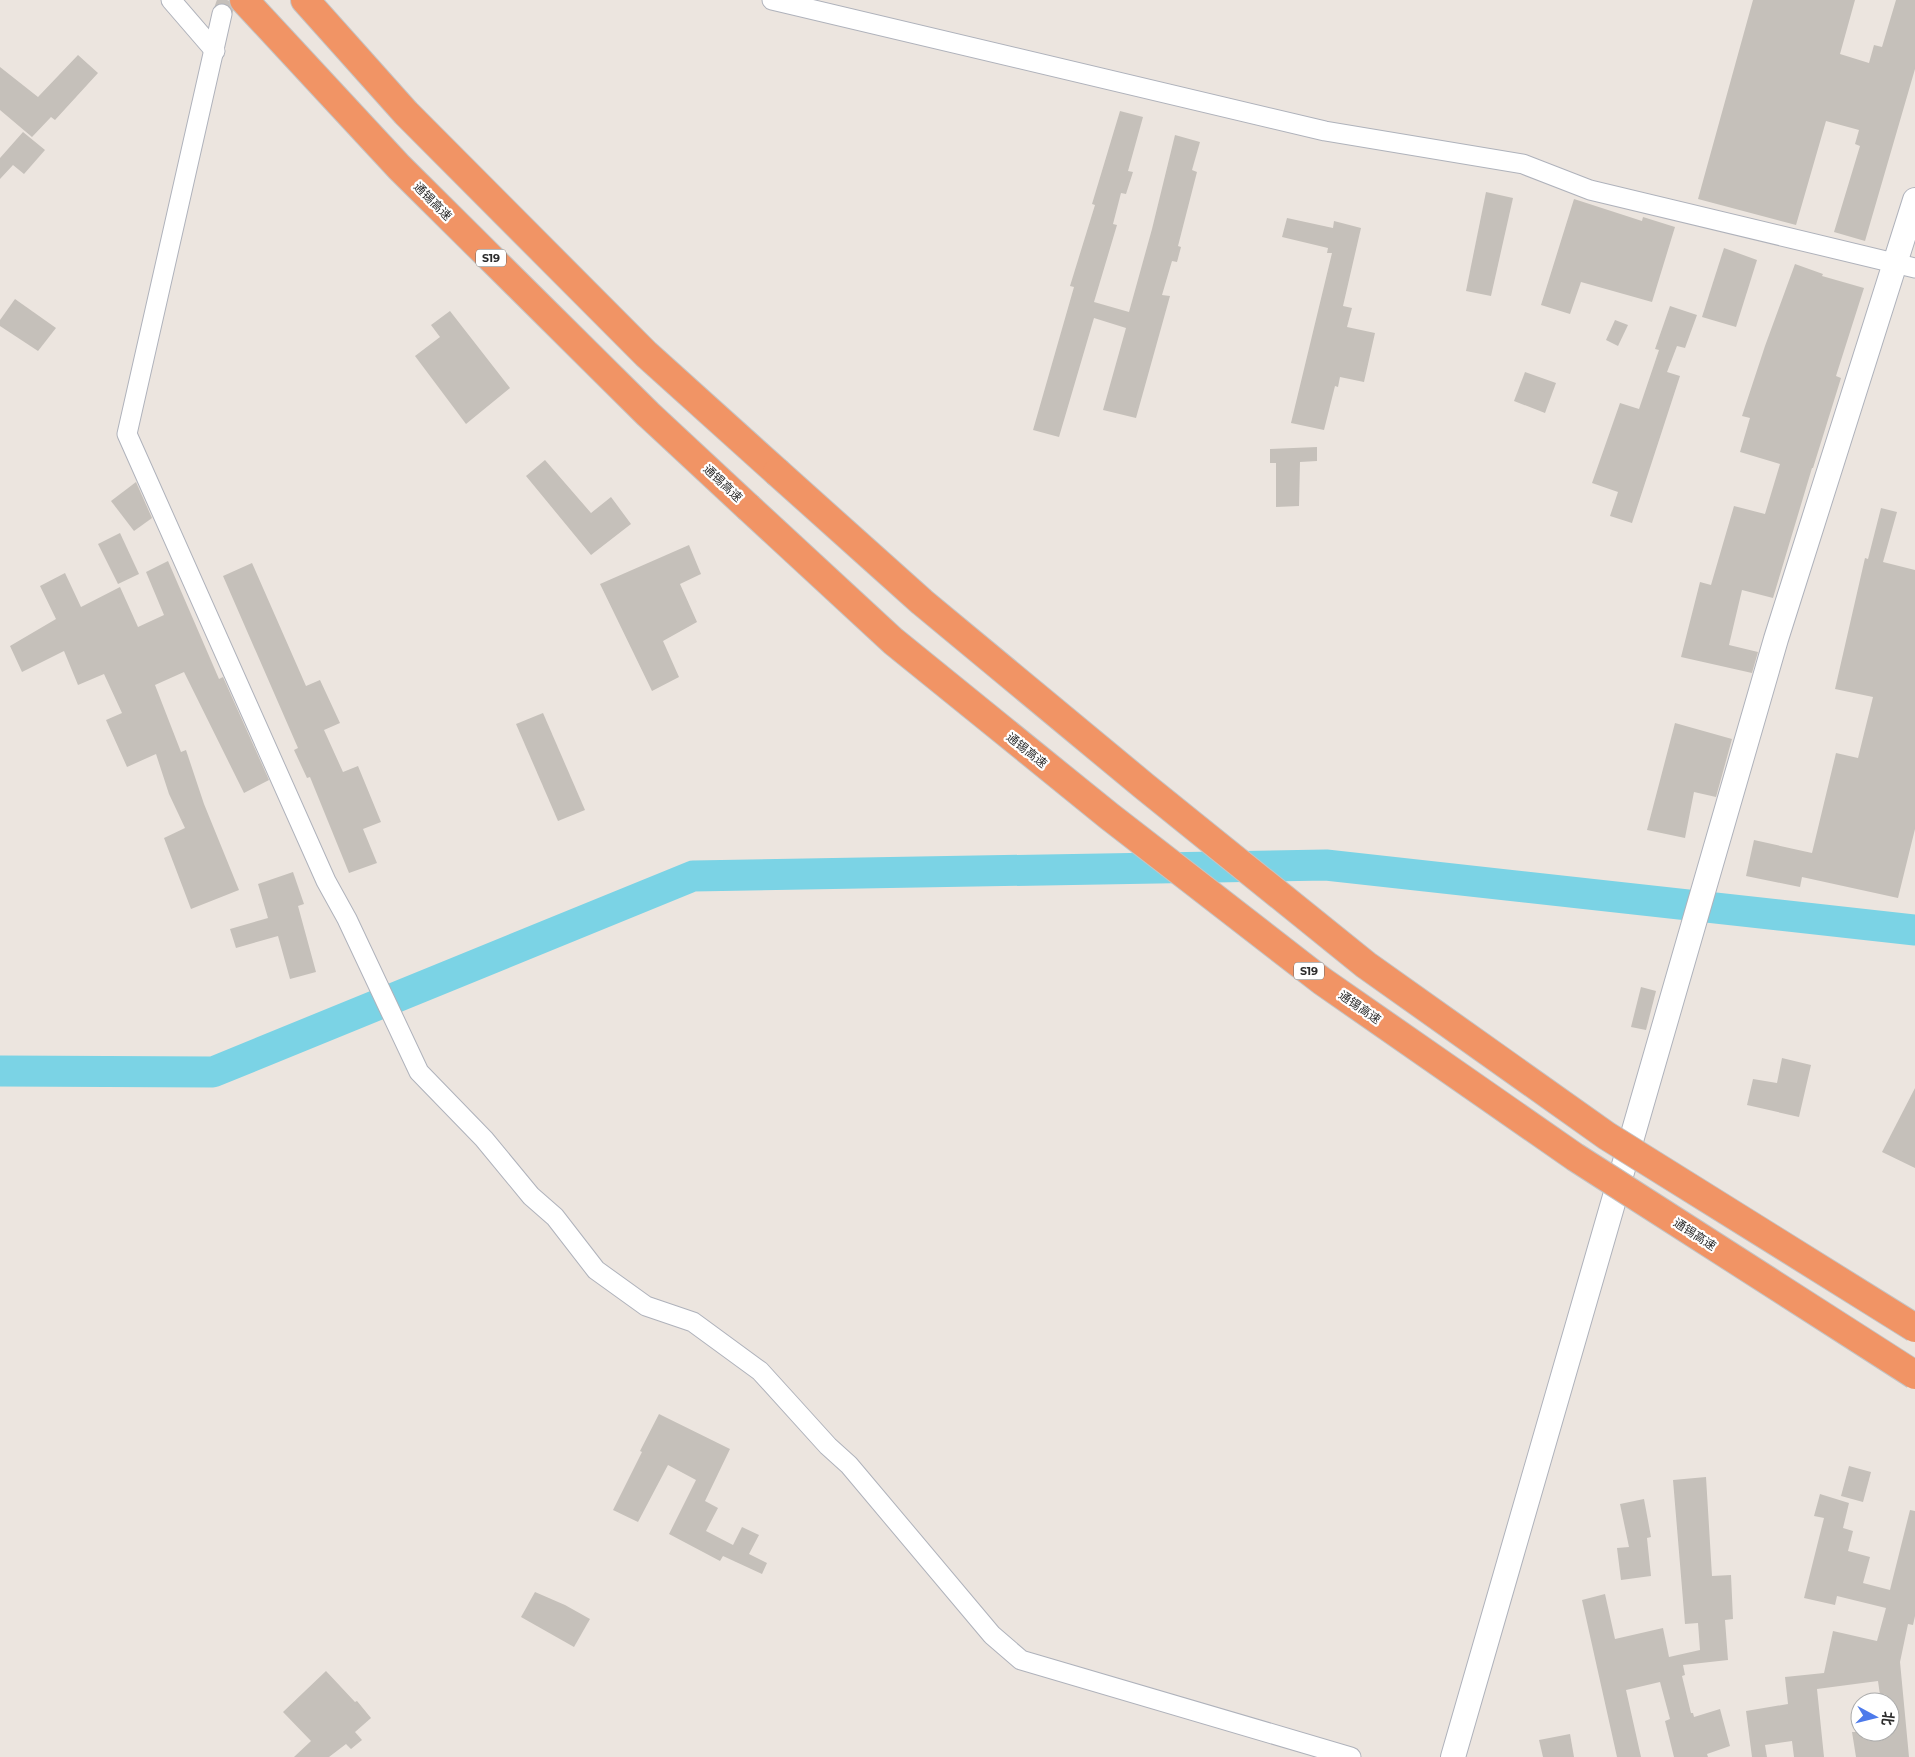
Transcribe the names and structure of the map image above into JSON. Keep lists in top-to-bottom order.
{
  "streets": {
    "highway": ["通锡高速", "S19"]
  },
  "north": "right"
}
